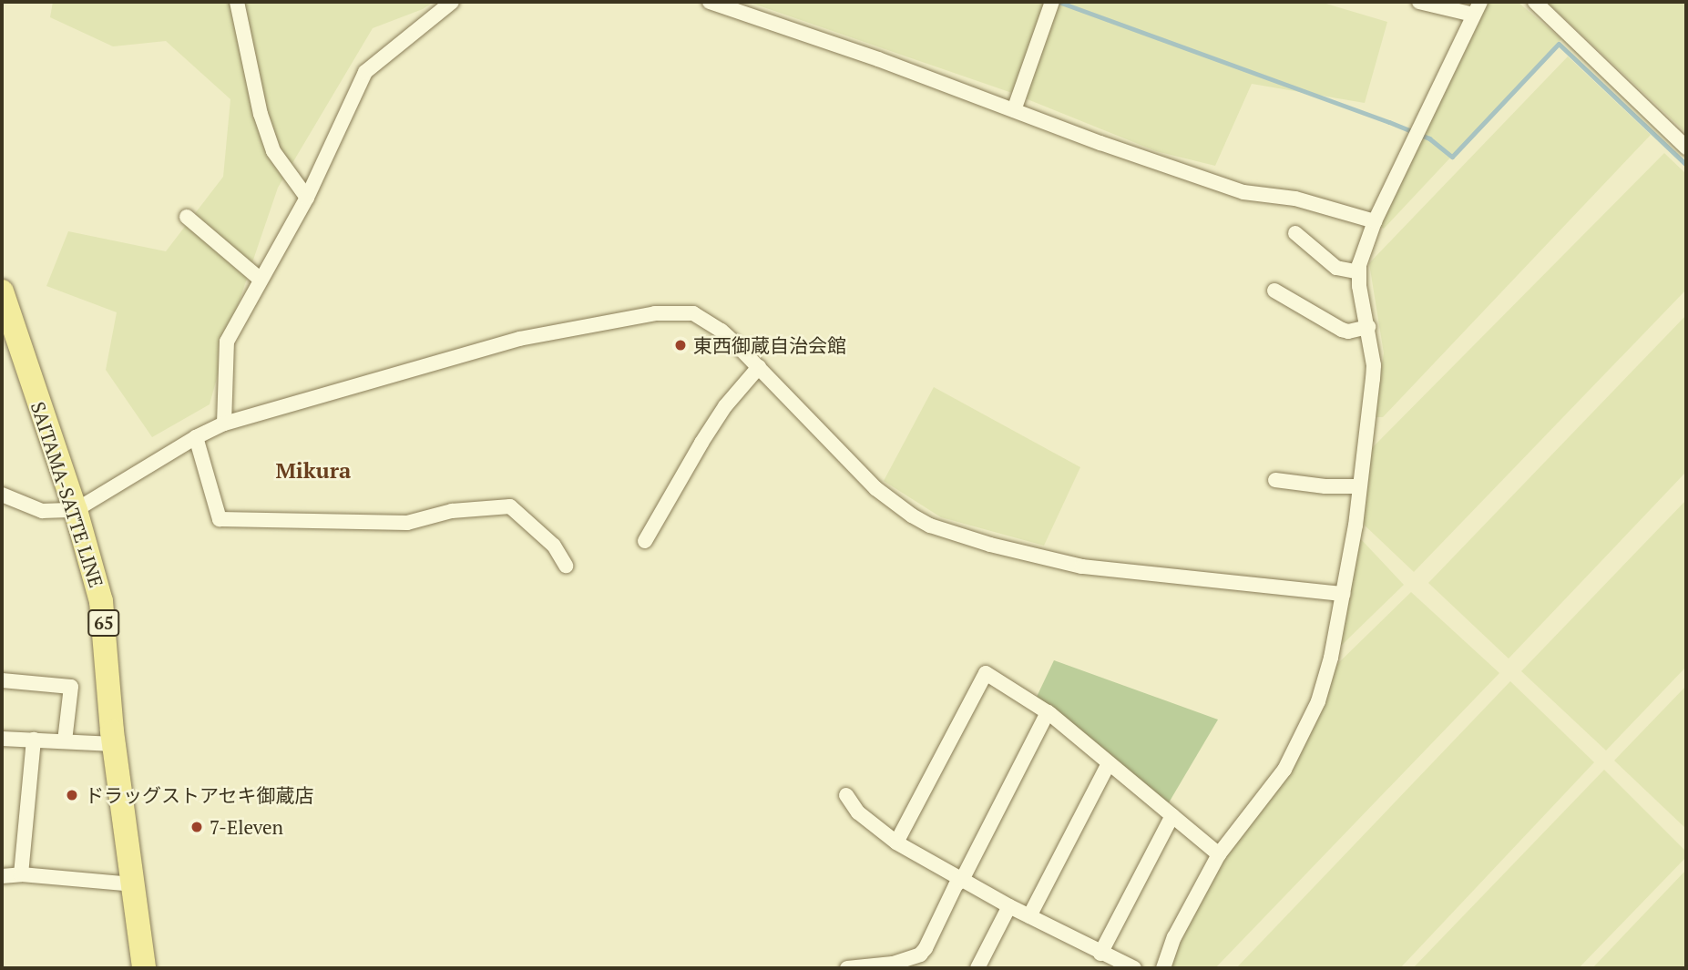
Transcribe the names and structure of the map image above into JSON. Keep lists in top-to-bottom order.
{
  "streets": {
    "main road": ["SAITAMA-SATTE LINE", "65"]
  },
  "districts": ["Mikura"],
  "places": ["東西御蔵自治会館", "ドラッグストアセキ御蔵店", "7-Eleven"]
}
